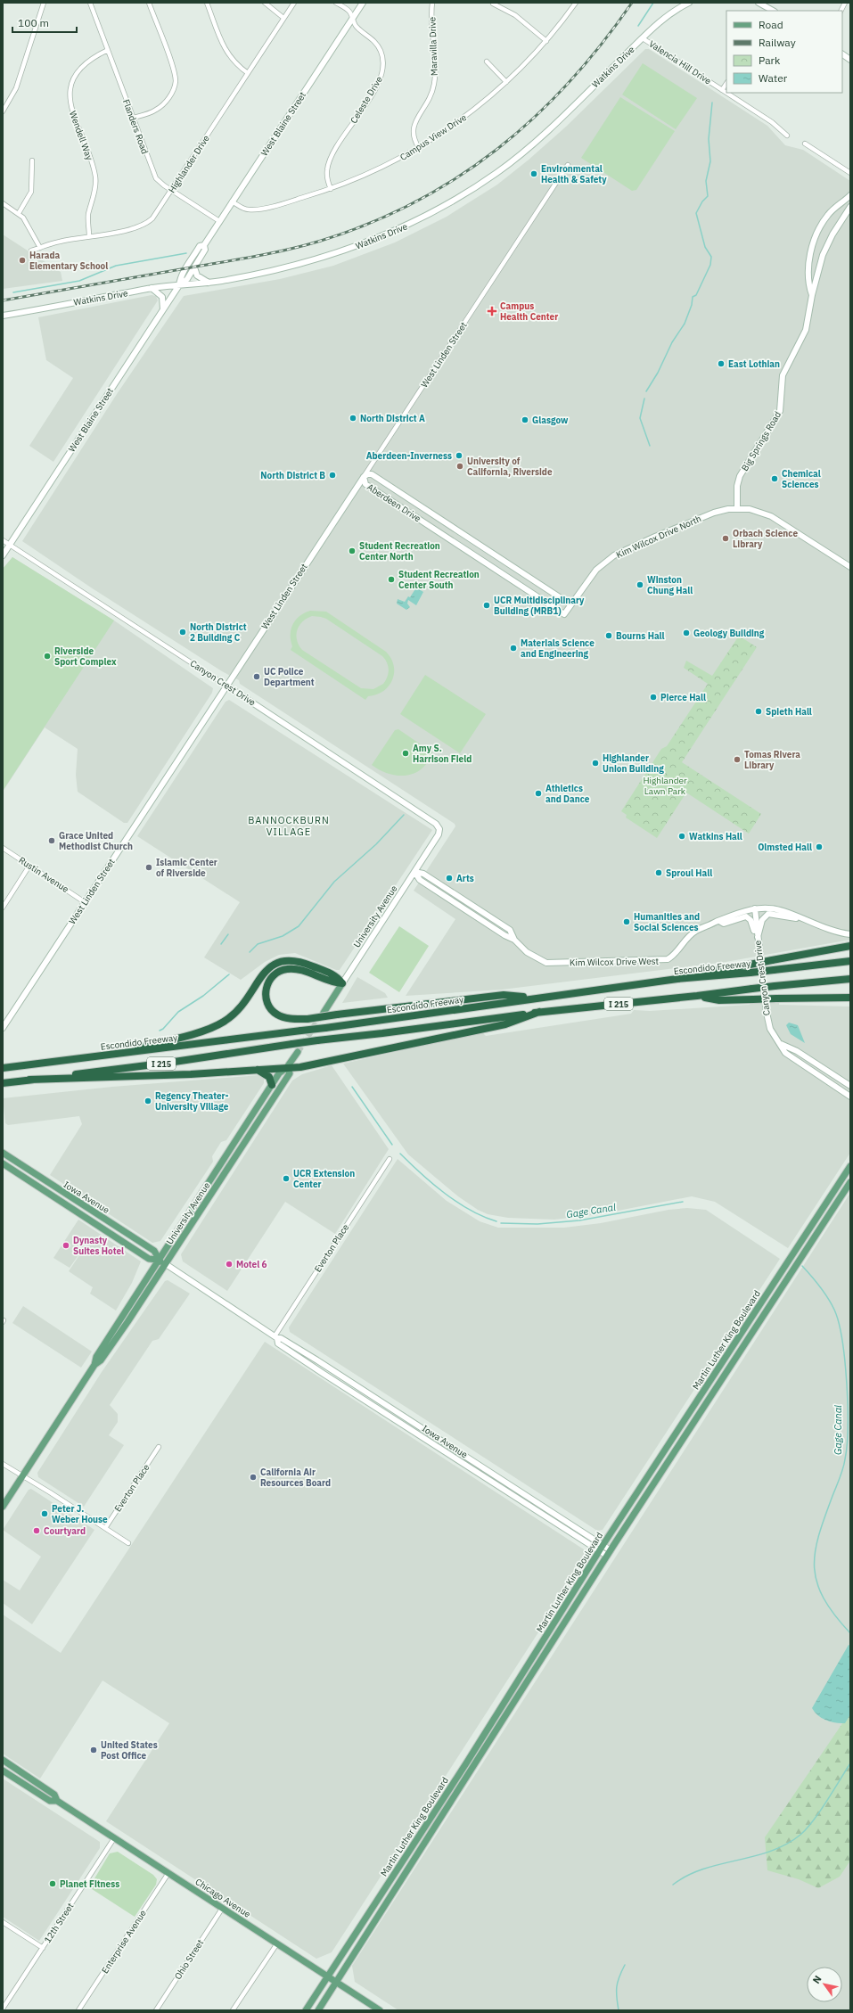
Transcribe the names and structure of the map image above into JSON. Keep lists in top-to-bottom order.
{
  "streets": {
    "highway": ["Escondido Freeway", "I 215"],
    "main road": [
      "University Avenue",
      "Iowa Avenue",
      "Martin Luther King Boulevard",
      "Chicago Avenue"
    ],
    "street": [
      "Maravilla Drive",
      "Valencia Hill Drive",
      "Watkins Drive",
      "Celeste Drive",
      "West Blaine Street",
      "Flanders Road",
      "Wendell Way",
      "Campus View Drive",
      "Highlander Drive",
      "West Linden Street",
      "Big Springs Road",
      "Aberdeen Drive",
      "Kim Wilcox Drive North",
      "Canyon Crest Drive",
      "Rustin Avenue",
      "Kim Wilcox Drive West",
      "Everton Place",
      "12th Street",
      "Enterprise Avenue",
      "Ohio Street"
    ]
  },
  "crossings": [
    ["Maravilla Drive", "Campus View Drive"],
    ["Valencia Hill Drive", "Watkins Drive"],
    ["Watkins Drive", "West Blaine Street"],
    ["Celeste Drive", "West Blaine Street"],
    ["Celeste Drive", "Campus View Drive"],
    ["West Blaine Street", "Flanders Road"],
    ["West Blaine Street", "Campus View Drive"],
    ["West Blaine Street", "Canyon Crest Drive"],
    ["Flanders Road", "Wendell Way"],
    ["Flanders Road", "Highlander Drive"],
    ["Wendell Way", "Highlander Drive"],
    ["West Linden Street", "Aberdeen Drive"],
    ["West Linden Street", "Canyon Crest Drive"],
    ["West Linden Street", "Rustin Avenue"],
    ["Big Springs Road", "Kim Wilcox Drive North"],
    ["Aberdeen Drive", "Kim Wilcox Drive North"],
    ["Canyon Crest Drive", "University Avenue"],
    ["Canyon Crest Drive", "Kim Wilcox Drive West"],
    ["University Avenue", "Kim Wilcox Drive West"],
    ["University Avenue", "Iowa Avenue"],
    ["Iowa Avenue", "Everton Place"],
    ["Iowa Avenue", "Martin Luther King Boulevard"],
    ["Martin Luther King Boulevard", "Chicago Avenue"],
    ["Chicago Avenue", "12th Street"],
    ["Chicago Avenue", "Enterprise Avenue"],
    ["Chicago Avenue", "Ohio Street"]
  ],
  "districts": ["BANNOCKBURN VILLAGE"],
  "water": ["Gage Canal"],
  "parks": ["Highlander Lawn Park"],
  "places": {
    "other": [
      "Environmental Health & Safety",
      "Harada Elementary School",
      "East Lothian",
      "North District A",
      "Glasgow",
      "Aberdeen-Inverness",
      "University of California, Riverside",
      "North District B",
      "Chemical Sciences",
      "Orbach Science Library",
      "Student Recreation Center North",
      "Student Recreation Center South",
      "Winston Chung Hall",
      "UCR Multidisciplinary Building (MRB1)",
      "North District 2 Building C",
      "Geology Building",
      "Bourns Hall",
      "Materials Science and Engineering",
      "Riverside Sport Complex",
      "UC Police Department",
      "Pierce Hall",
      "Spieth Hall",
      "Amy S. Harrison Field",
      "Tomas Rivera Library",
      "Highlander Union Building",
      "Athletics and Dance",
      "Watkins Hall",
      "Grace United Methodist Church",
      "Olmsted Hall",
      "Islamic Center of Riverside",
      "Sproul Hall",
      "Arts",
      "Humanities and Social Sciences",
      "Regency Theater- University Village",
      "UCR Extension Center",
      "Dynasty Suites Hotel",
      "Motel 6",
      "California Air Resources Board",
      "Peter J. Weber House",
      "Courtyard",
      "United States Post Office",
      "Planet Fitness"
    ],
    "health": ["Campus Health Center"]
  },
  "legend": [
    "Road",
    "Railway",
    "Park",
    "Water"
  ],
  "scale_bar": "100 m",
  "north": "top left"
}
